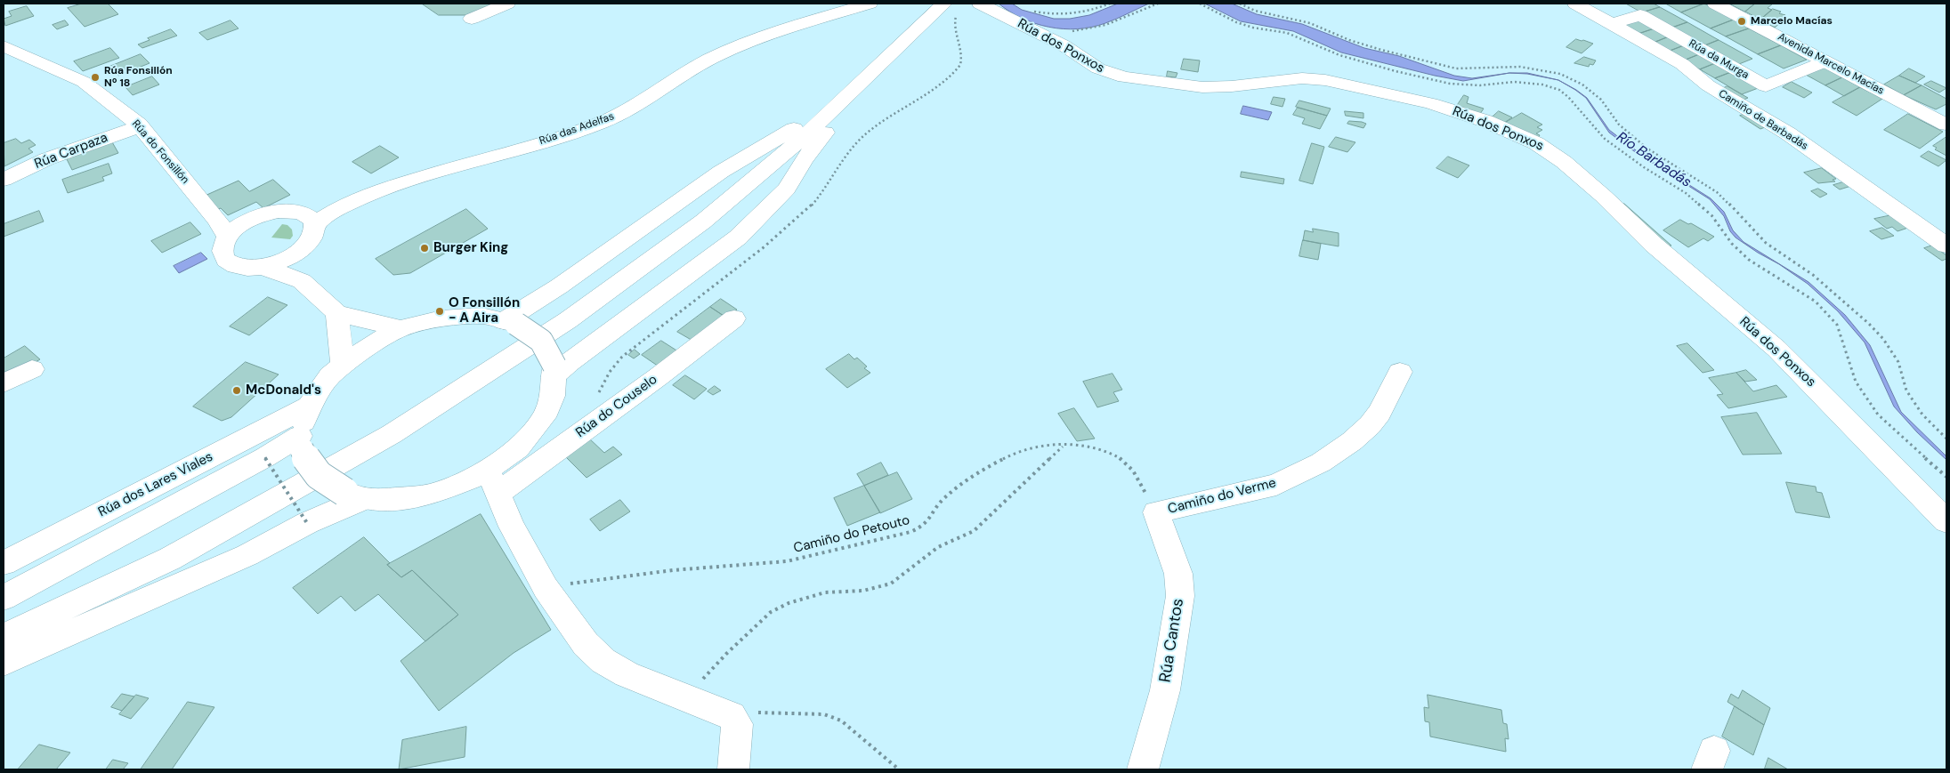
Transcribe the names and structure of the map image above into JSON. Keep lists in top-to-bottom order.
{
  "streets": {
    "main road": [
      "Rúa dos Ponxos",
      "Rúa da Murga",
      "Avenida Marcelo Macías",
      "Camiño de Barbadás",
      "Rúa das Adelfas",
      "Rúa Carpaza",
      "Rúa do Fonsillón",
      "Rúa do Couselo",
      "Rúa dos Lares Viales",
      "Camiño do Verme",
      "Rúa Cantos"
    ],
    "path": ["Camiño do Petouto"]
  },
  "crossings": [
    ["Rúa da Murga", "Avenida Marcelo Macías"],
    ["Rúa da Murga", "Camiño de Barbadás"],
    ["Rúa Carpaza", "Rúa do Fonsillón"],
    ["Camiño do Verme", "Camiño do Petouto"],
    ["Camiño do Verme", "Rúa Cantos"],
    ["Camiño do Petouto", "Rúa Cantos"]
  ],
  "water": ["Río Barbadás"],
  "places": [
    "Marcelo Macías",
    "Rúa Fonsillón Nº 18",
    "Burger King",
    "O Fonsillón - A Aira",
    "McDonald's"
  ]
}
